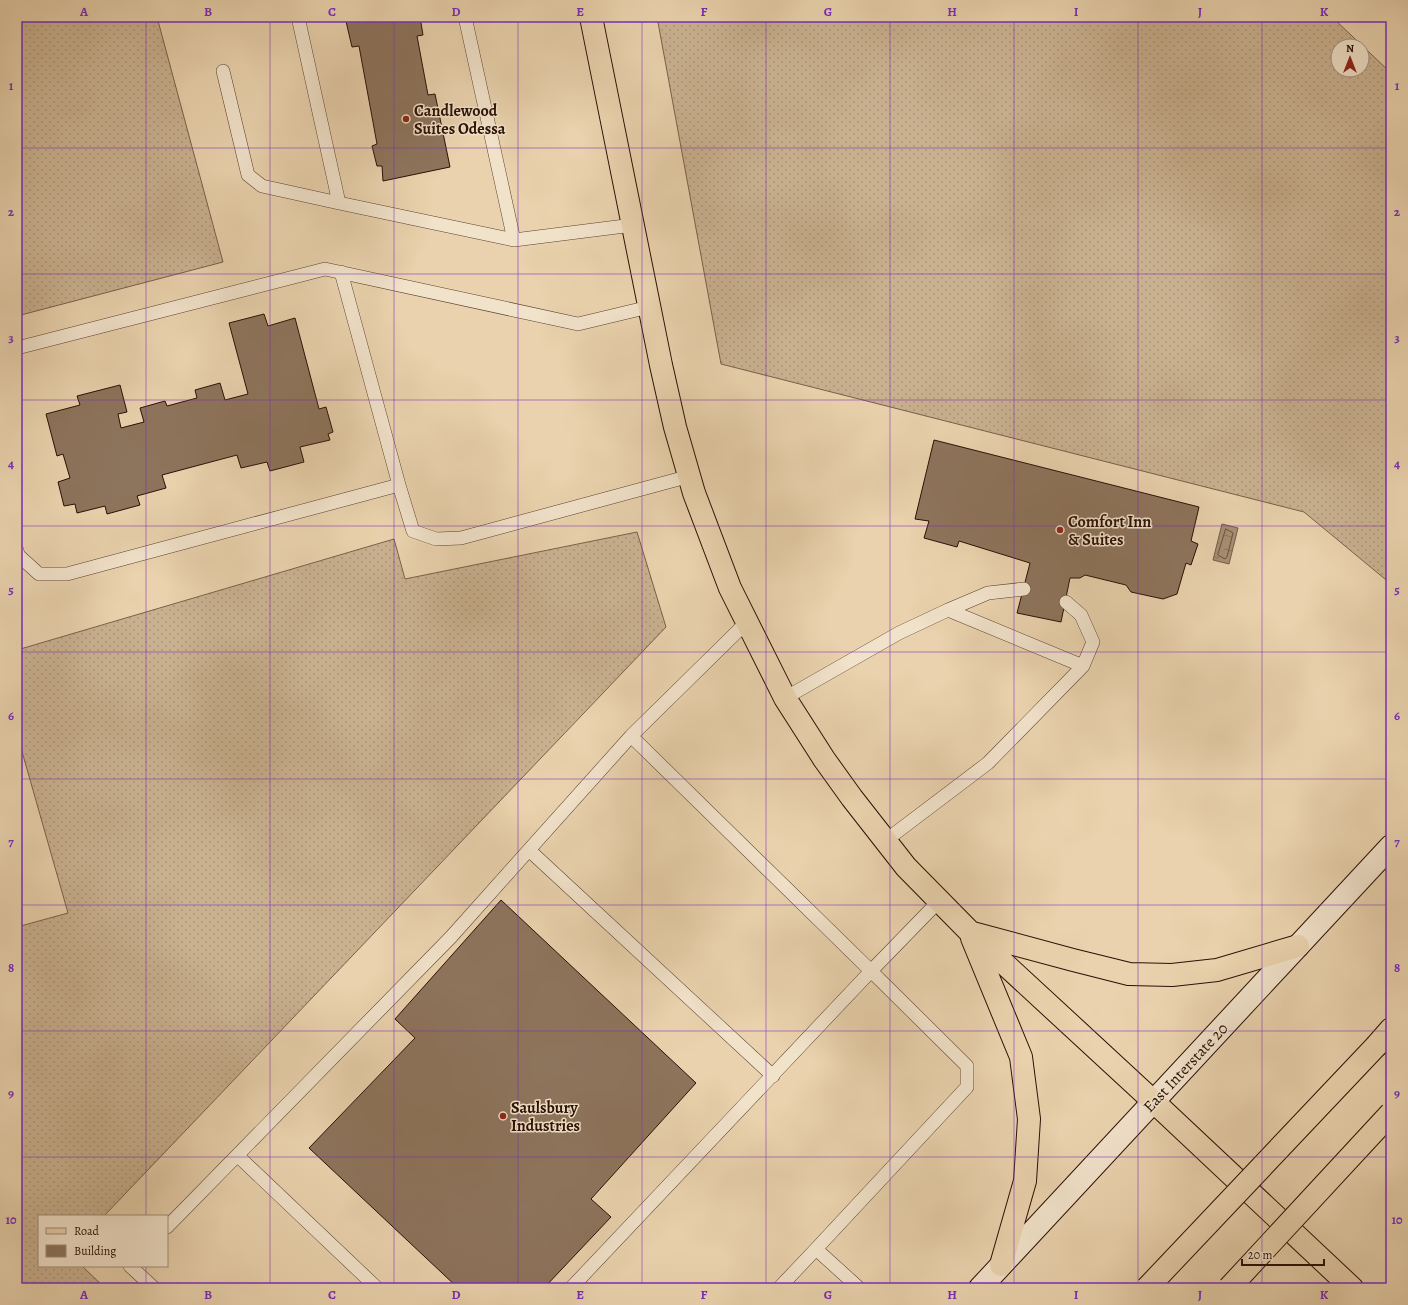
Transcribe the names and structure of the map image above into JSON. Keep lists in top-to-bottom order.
{
  "streets": {
    "main road": ["East Interstate 20"]
  },
  "places": ["Candlewood Suites Odessa", "Comfort Inn & Suites", "Saulsbury Industries"],
  "legend": ["Road", "Building"],
  "scale_bar": "20 m",
  "north": "top",
  "grid": {
    "columns": [
      "A",
      "B",
      "C",
      "D",
      "E",
      "F",
      "G",
      "H",
      "I",
      "J",
      "K"
    ],
    "rows": [
      "1",
      "2",
      "3",
      "4",
      "5",
      "6",
      "7",
      "8",
      "9",
      "10"
    ]
  }
}
